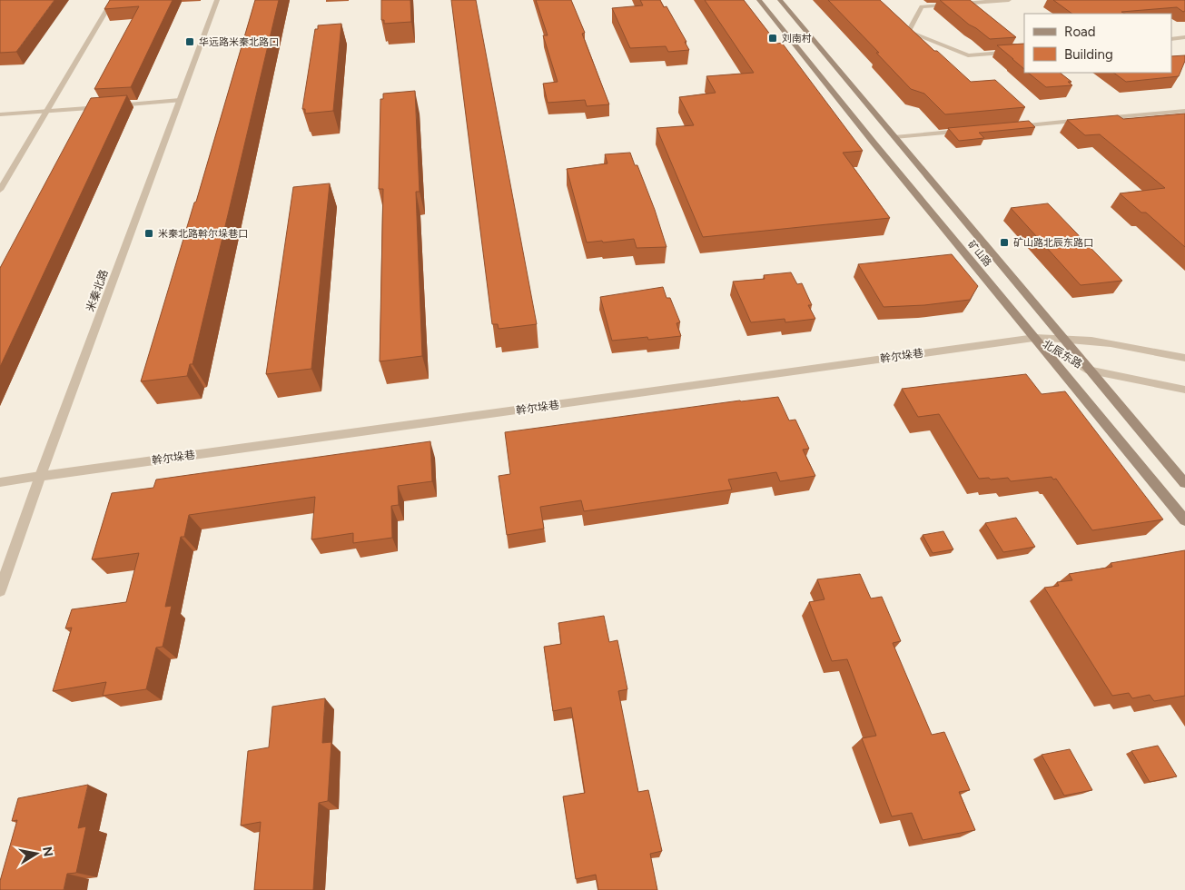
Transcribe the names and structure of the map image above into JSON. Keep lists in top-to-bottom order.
{
  "streets": {
    "main road": ["矿山路"],
    "street": ["米秦北路", "北辰东路", "幹尔垛巷"]
  },
  "crossings": [
    ["矿山路", "北辰东路"],
    ["矿山路", "幹尔垛巷"],
    ["米秦北路", "幹尔垛巷"],
    ["北辰东路", "幹尔垛巷"]
  ],
  "places": {
    "transit": [
      "刘南村",
      "华远路米秦北路口",
      "米秦北路斡尔垛巷口",
      "矿山路北辰东路口"
    ]
  },
  "legend": ["Road", "Building"],
  "north": "right"
}
